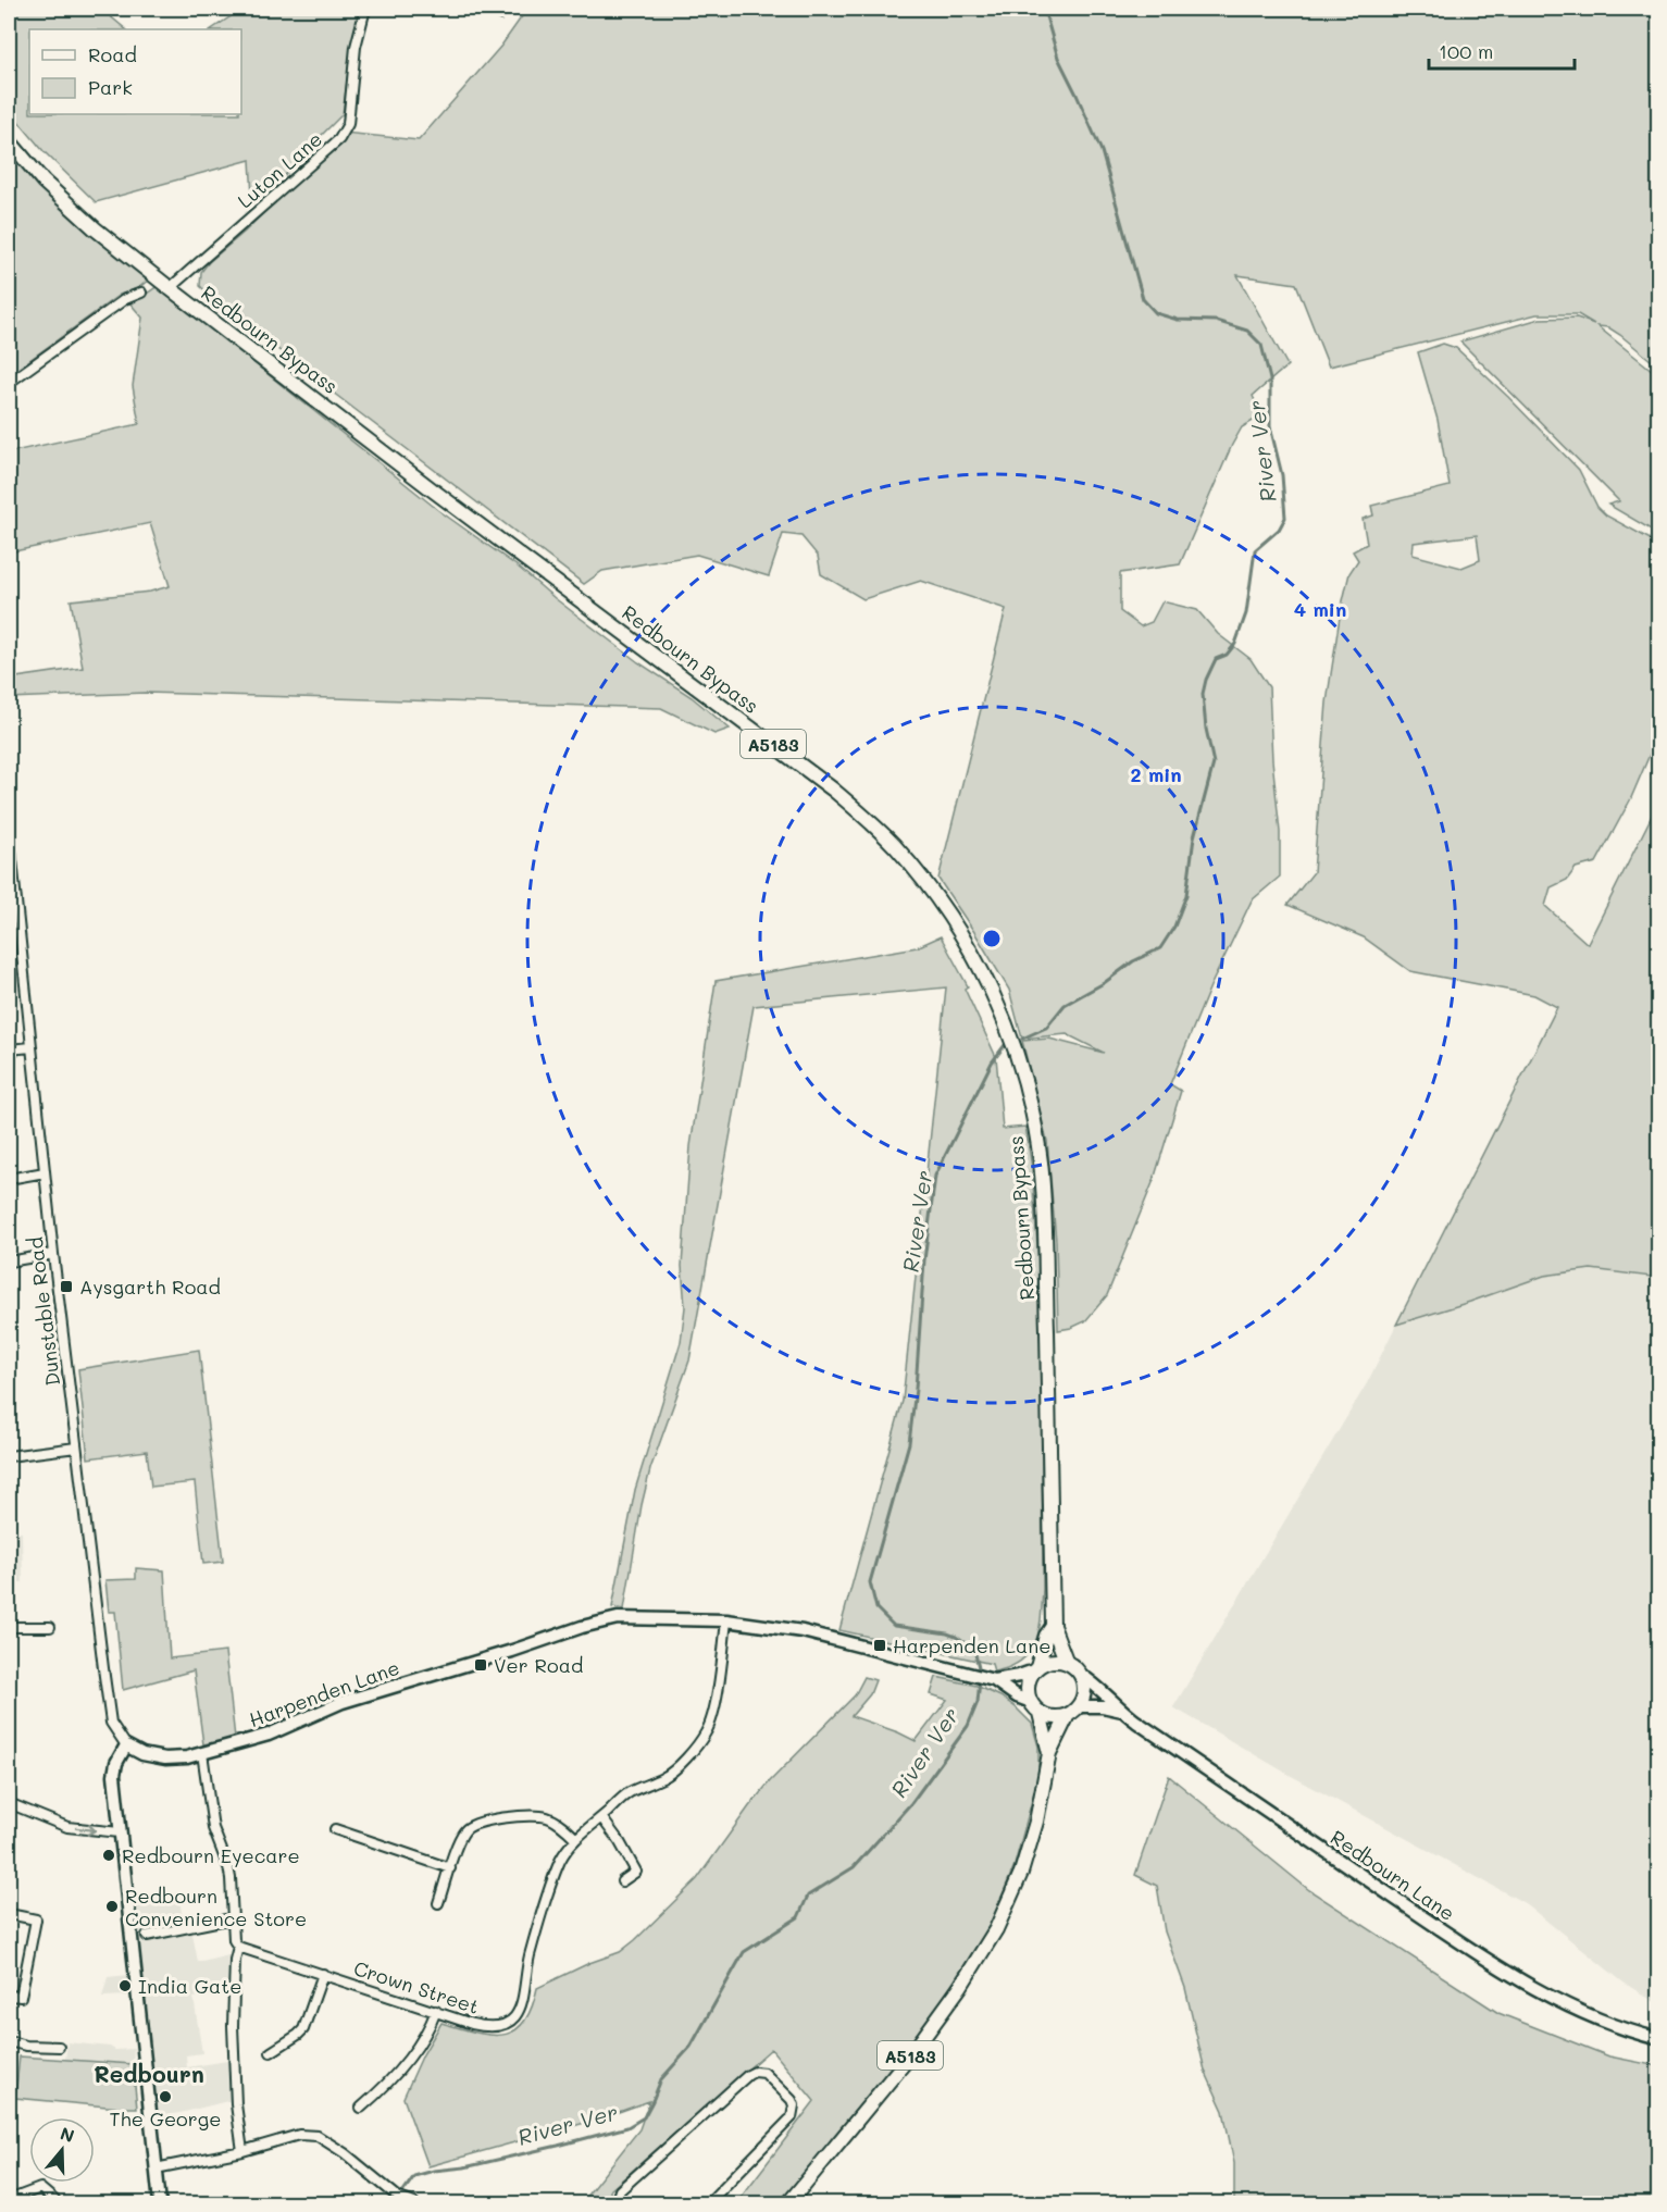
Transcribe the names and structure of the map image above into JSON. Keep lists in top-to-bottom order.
{
  "streets": {
    "main road": ["Redbourn Bypass", "A5183"],
    "street": [
      "Luton Lane",
      "Dunstable Road",
      "Harpenden Lane",
      "Redbourn Lane",
      "Crown Street"
    ]
  },
  "crossings": [
    ["Luton Lane", "Redbourn Bypass"],
    ["Redbourn Bypass", "A5183"],
    ["Redbourn Bypass", "Harpenden Lane"],
    ["Redbourn Bypass", "Redbourn Lane"],
    ["A5183", "Harpenden Lane"],
    ["A5183", "Redbourn Lane"],
    ["Dunstable Road", "Harpenden Lane"],
    ["Harpenden Lane", "Redbourn Lane"]
  ],
  "districts": ["Redbourn"],
  "water": ["River Ver"],
  "places": {
    "transit": ["Aysgarth Road", "Harpenden Lane", "Ver Road"],
    "other": [
      "Redbourn Eyecare",
      "Redbourn Convenience Store",
      "India Gate",
      "The George"
    ]
  },
  "legend": ["Road", "Park"],
  "scale_bar": "100 m",
  "north": "top",
  "rings": ["4 min", "2 min"]
}
